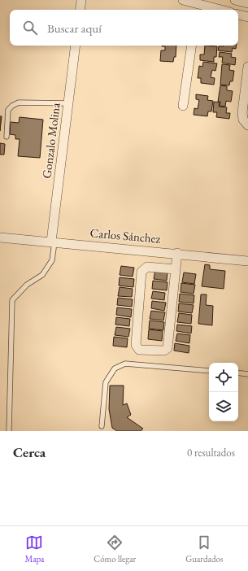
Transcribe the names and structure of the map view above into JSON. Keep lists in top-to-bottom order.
{
  "streets": {
    "street": ["Gonzalo Molina", "Carlos Sánchez"]
  },
  "crossings": [
    ["Gonzalo Molina", "Carlos Sánchez"]
  ],
  "page": {
    "search": "Buscar aquí",
    "heading": ["Cerca", "0 resultados"],
    "nav": ["Mapa", "Cómo llegar", "Guardados"]
  }
}
